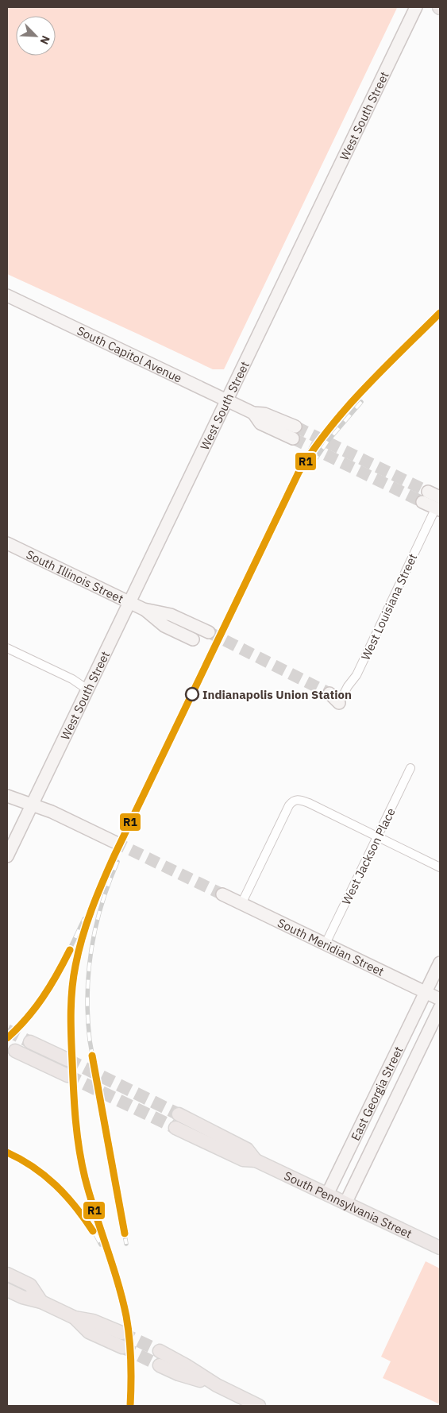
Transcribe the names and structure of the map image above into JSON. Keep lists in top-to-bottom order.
{
  "streets": {
    "main road": [
      "West South Street",
      "South Capitol Avenue",
      "South Illinois Street",
      "South Meridian Street",
      "East Georgia Street",
      "South Pennsylvania Street"
    ],
    "street": ["West Louisiana Street", "West Jackson Place"]
  },
  "crossings": [
    ["West South Street", "South Capitol Avenue"],
    ["West South Street", "South Illinois Street"],
    ["West Jackson Place", "South Meridian Street"],
    ["South Meridian Street", "East Georgia Street"],
    ["East Georgia Street", "South Pennsylvania Street"]
  ],
  "places": ["Indianapolis Union Station"],
  "lines": ["transit line R1"],
  "north": "bottom right"
}
